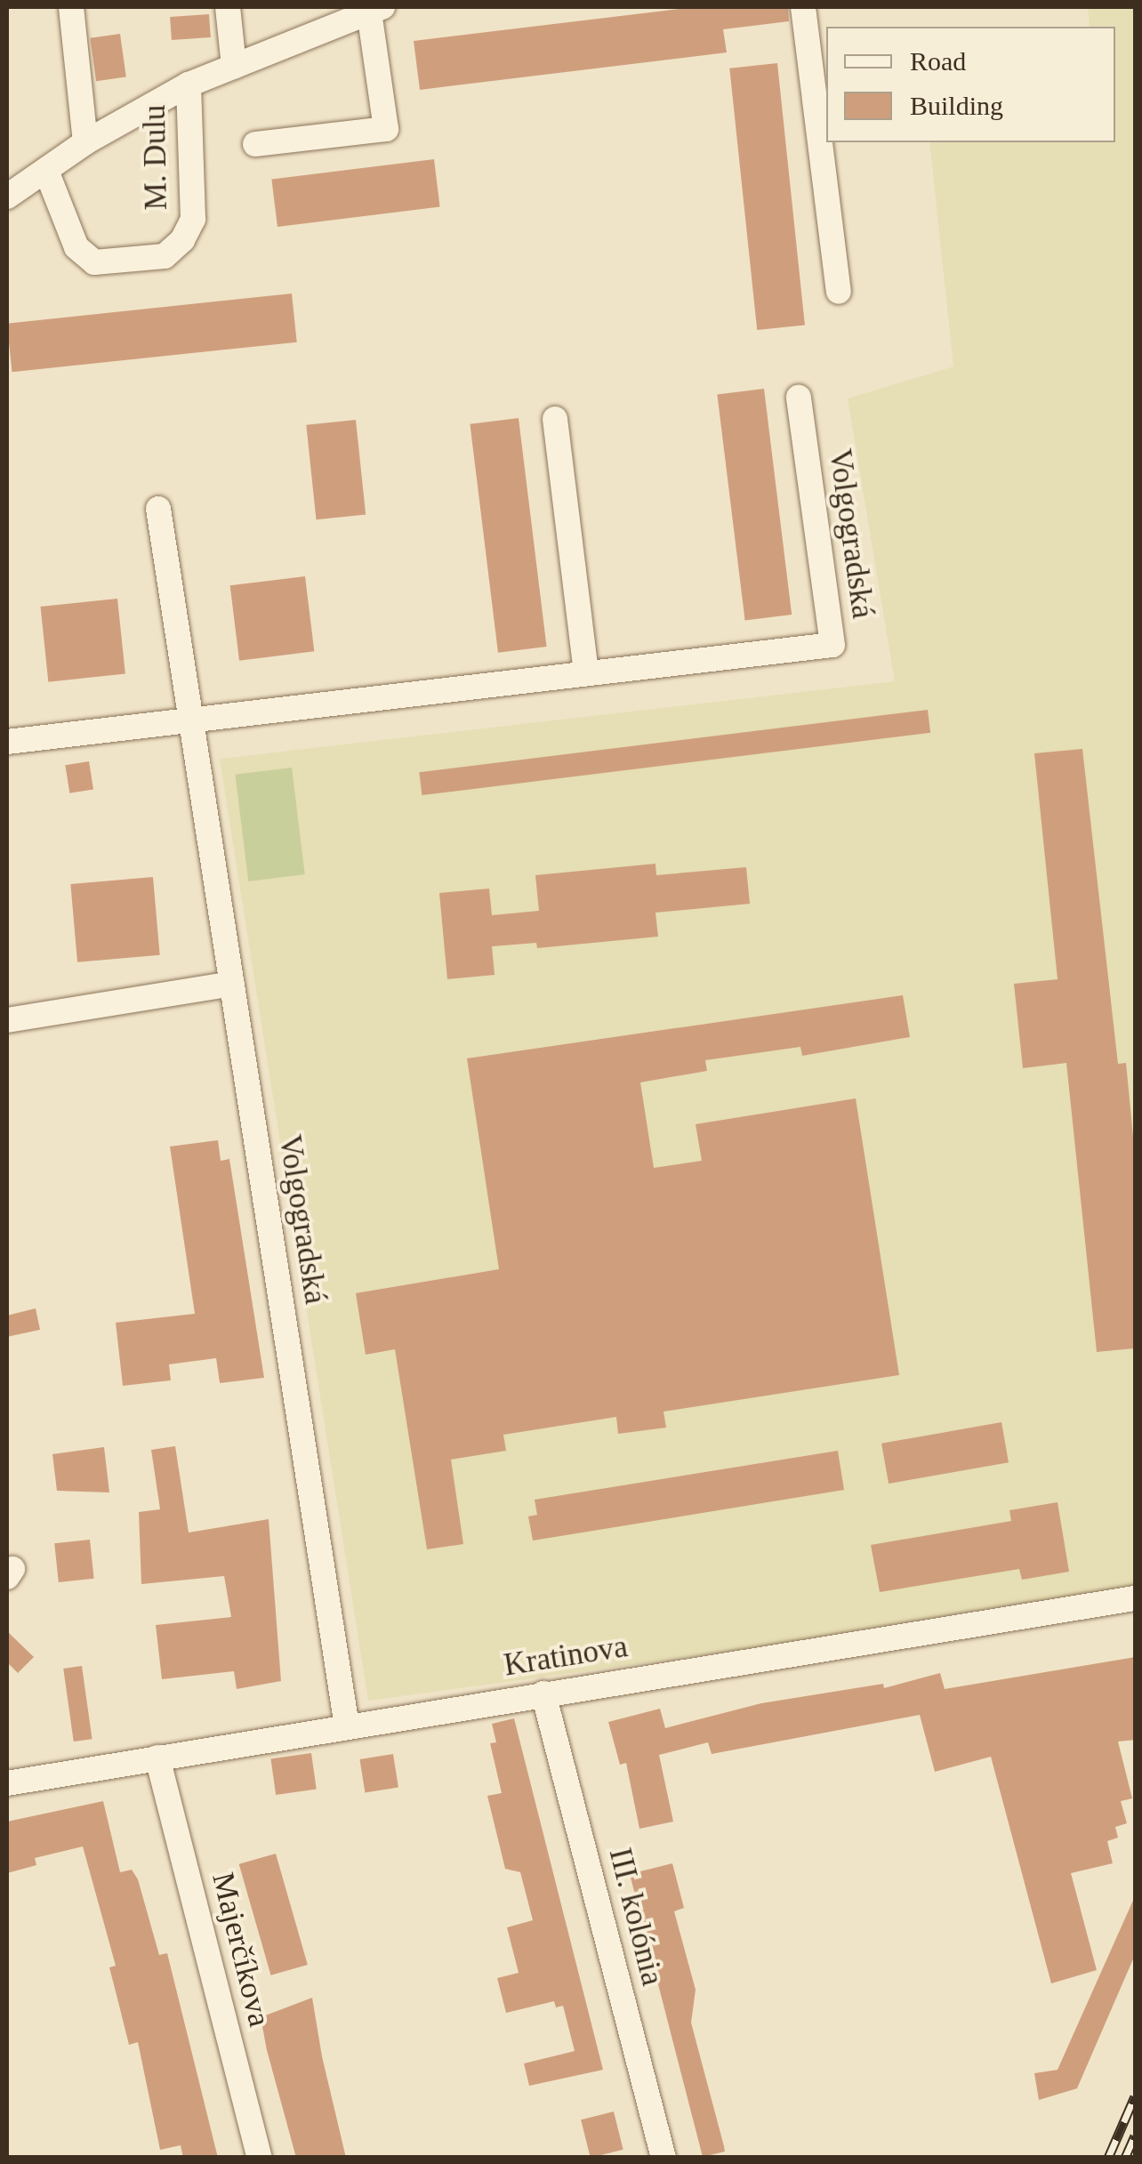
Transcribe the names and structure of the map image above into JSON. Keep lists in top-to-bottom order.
{
  "streets": {
    "street": [
      "M. Dulu",
      "Volgogradská",
      "Kratinova",
      "III. kolónia",
      "Majerčíkova"
    ]
  },
  "crossings": [
    ["Volgogradská", "Kratinova"],
    ["Kratinova", "III. kolónia"],
    ["Kratinova", "Majerčíkova"]
  ],
  "legend": ["Road", "Building"]
}
